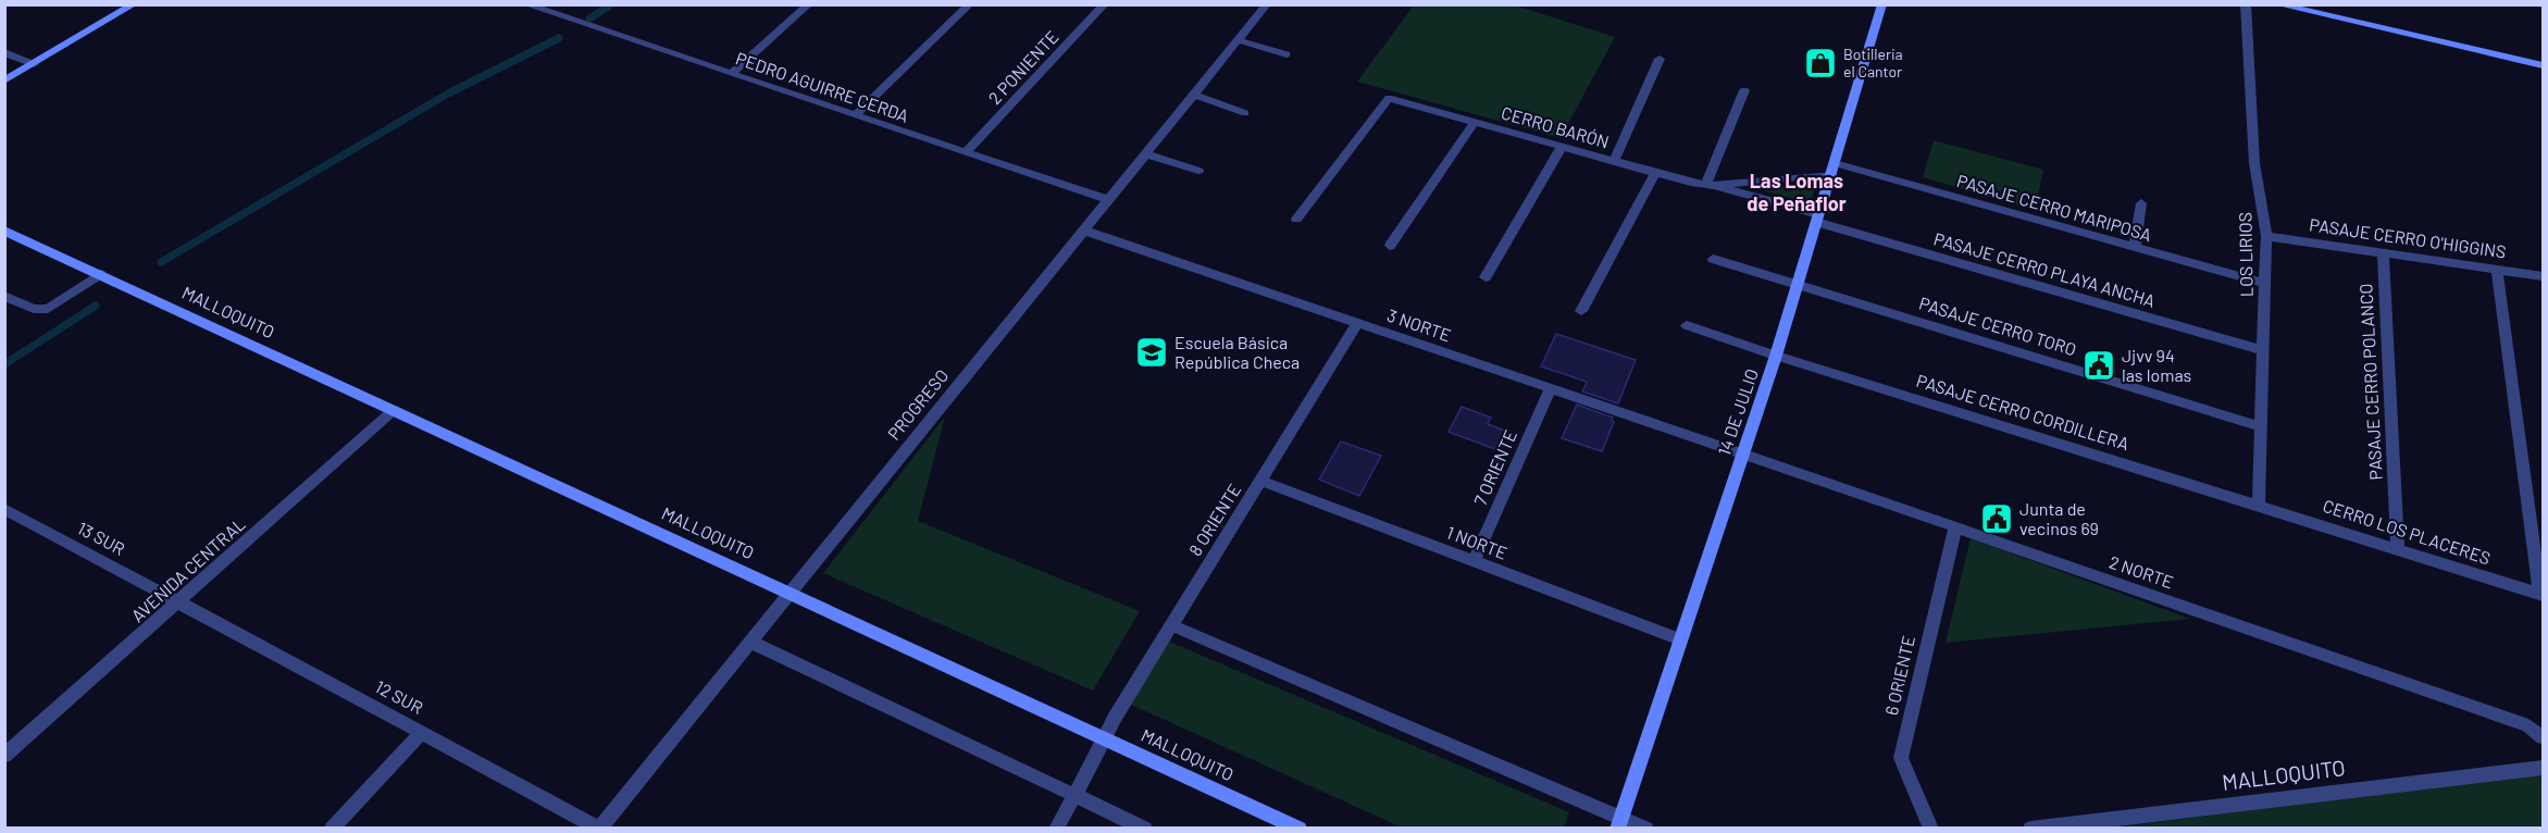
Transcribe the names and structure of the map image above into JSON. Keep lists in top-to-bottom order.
{
  "streets": {
    "street": [
      "2 PONIENTE",
      "PEDRO AGUIRRE CERDA",
      "CERRO BARÓN",
      "PASAJE CERRO MARIPOSA",
      "PASAJE CERRO O'HIGGINS",
      "LOS LIRIOS",
      "PASAJE CERRO PLAYA ANCHA",
      "MALLOQUITO",
      "3 NORTE",
      "PASAJE CERRO TORO",
      "PASAJE CERRO POLANCO",
      "PROGRESO",
      "14 DE JULIO",
      "PASAJE CERRO CORDILLERA",
      "7 ORIENTE",
      "8 ORIENTE",
      "CERRO LOS PLACERES",
      "13 SUR",
      "1 NORTE",
      "AVENIDA CENTRAL",
      "2 NORTE",
      "6 ORIENTE",
      "12 SUR"
    ]
  },
  "crossings": [
    ["2 PONIENTE", "PEDRO AGUIRRE CERDA"],
    ["PEDRO AGUIRRE CERDA", "PROGRESO"],
    ["CERRO BARÓN", "PASAJE CERRO MARIPOSA"],
    ["CERRO BARÓN", "PASAJE CERRO PLAYA ANCHA"],
    ["CERRO BARÓN", "14 DE JULIO"],
    ["PASAJE CERRO MARIPOSA", "LOS LIRIOS"],
    ["PASAJE CERRO MARIPOSA", "14 DE JULIO"],
    ["PASAJE CERRO O'HIGGINS", "LOS LIRIOS"],
    ["PASAJE CERRO O'HIGGINS", "PASAJE CERRO POLANCO"],
    ["LOS LIRIOS", "PASAJE CERRO PLAYA ANCHA"],
    ["LOS LIRIOS", "PASAJE CERRO TORO"],
    ["LOS LIRIOS", "PASAJE CERRO CORDILLERA"],
    ["LOS LIRIOS", "CERRO LOS PLACERES"],
    ["PASAJE CERRO PLAYA ANCHA", "14 DE JULIO"],
    ["MALLOQUITO", "PROGRESO"],
    ["MALLOQUITO", "8 ORIENTE"],
    ["MALLOQUITO", "AVENIDA CENTRAL"],
    ["3 NORTE", "PROGRESO"],
    ["3 NORTE", "14 DE JULIO"],
    ["3 NORTE", "7 ORIENTE"],
    ["3 NORTE", "8 ORIENTE"],
    ["3 NORTE", "2 NORTE"],
    ["PASAJE CERRO TORO", "14 DE JULIO"],
    ["PASAJE CERRO POLANCO", "CERRO LOS PLACERES"],
    ["PROGRESO", "12 SUR"],
    ["14 DE JULIO", "PASAJE CERRO CORDILLERA"],
    ["14 DE JULIO", "1 NORTE"],
    ["14 DE JULIO", "2 NORTE"],
    ["PASAJE CERRO CORDILLERA", "CERRO LOS PLACERES"],
    ["7 ORIENTE", "1 NORTE"],
    ["8 ORIENTE", "1 NORTE"],
    ["13 SUR", "AVENIDA CENTRAL"],
    ["13 SUR", "12 SUR"],
    ["AVENIDA CENTRAL", "12 SUR"],
    ["2 NORTE", "6 ORIENTE"]
  ],
  "districts": ["Las Lomas de Peñaflor"],
  "places": {
    "shop": ["Botilleria el Cantor"],
    "school or university": ["Escuela Básica República Checa"],
    "public building": ["Jjvv 94 las lomas", "Junta de vecinos 69"]
  }
}
